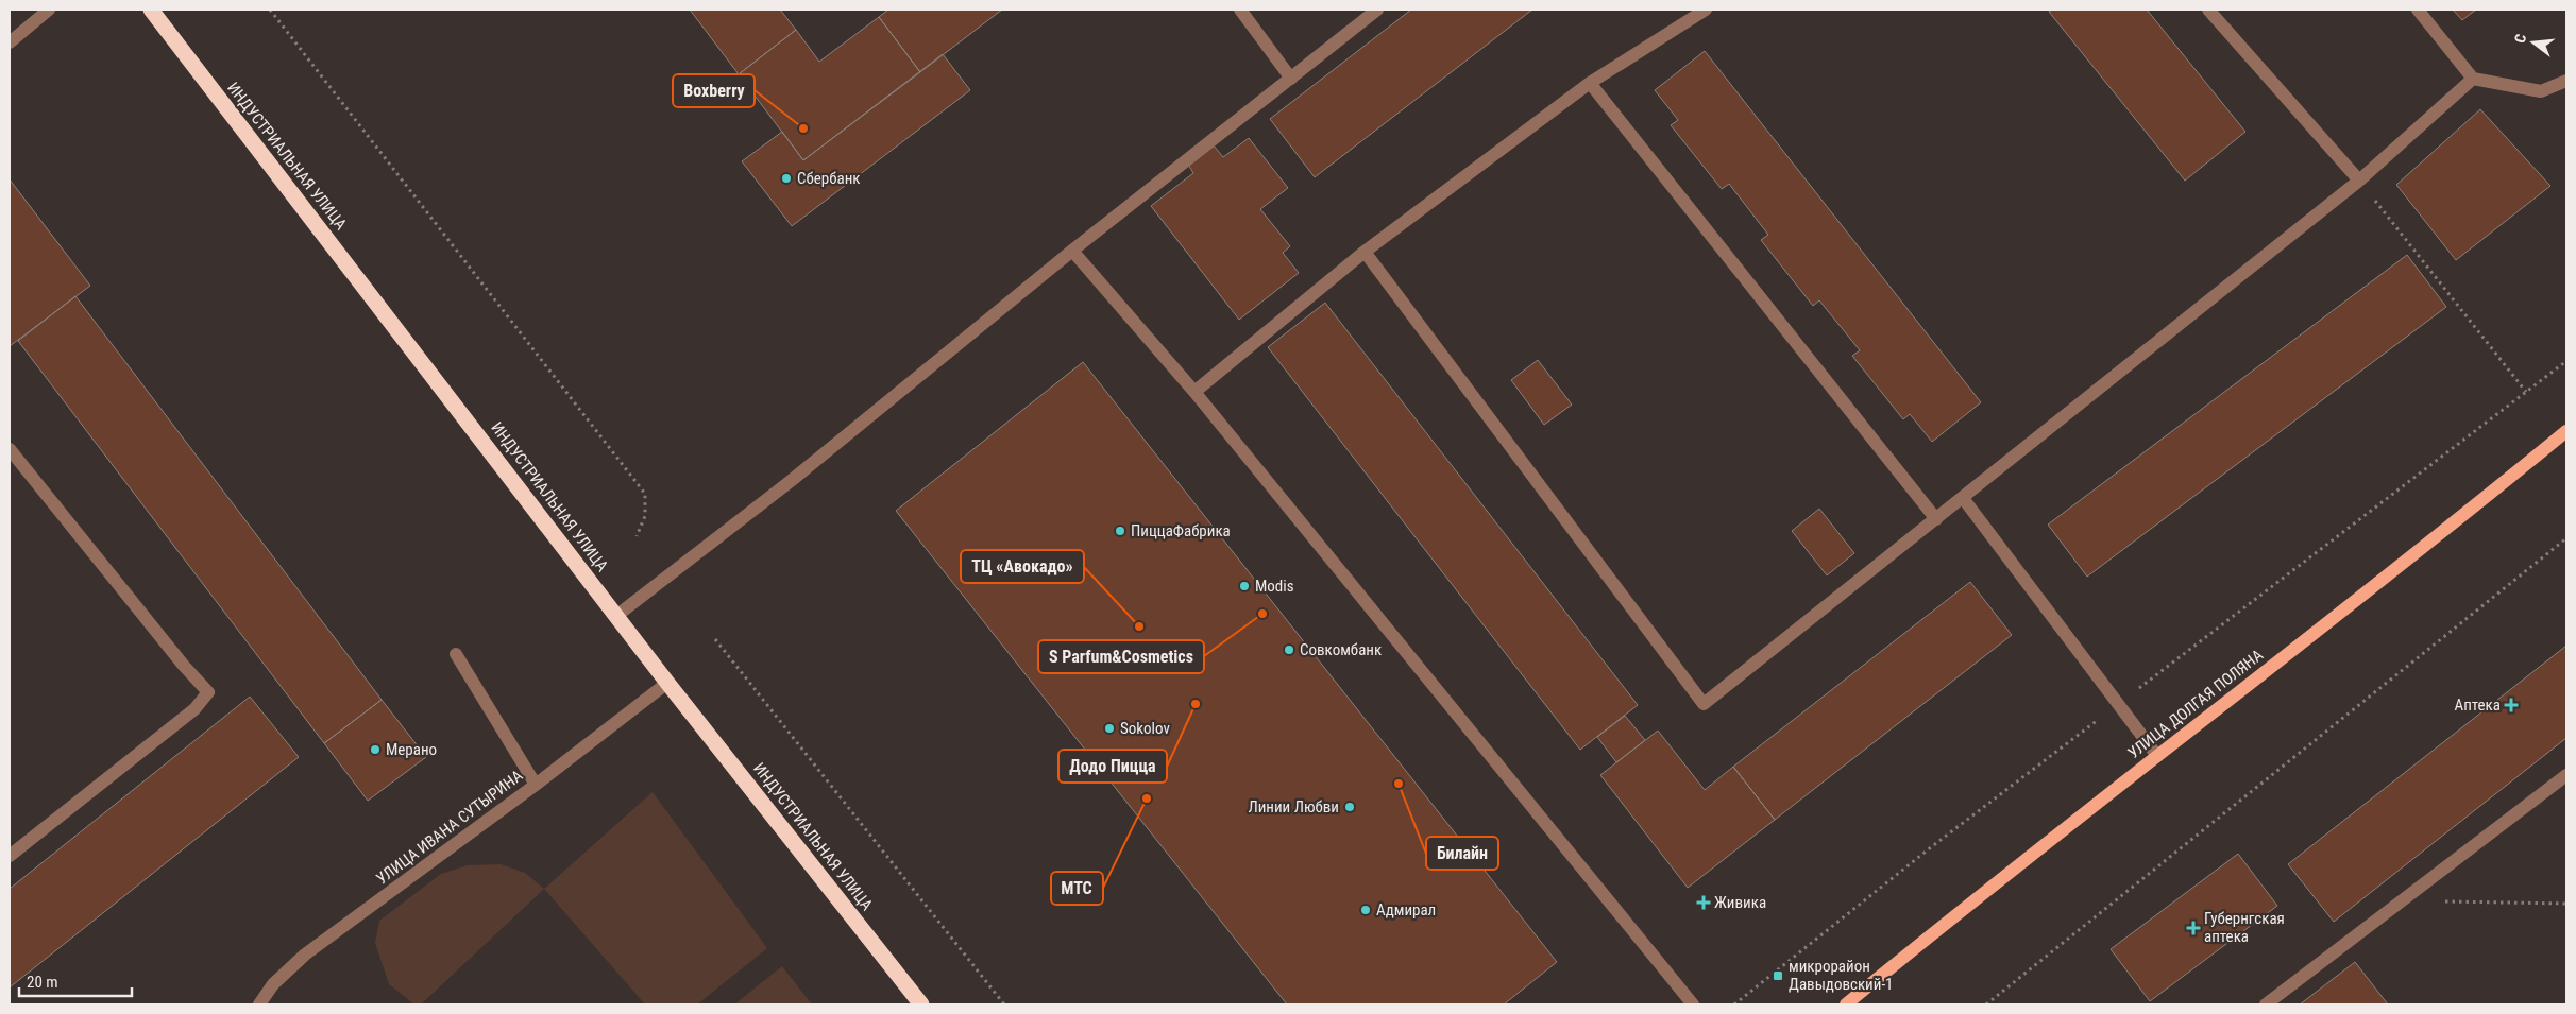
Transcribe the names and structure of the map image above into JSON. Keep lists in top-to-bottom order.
{
  "streets": {
    "highway": ["ИНДУСТРИАЛЬНАЯ УЛИЦА"],
    "main road": ["УЛИЦА ДОЛГАЯ ПОЛЯНА"],
    "street": ["УЛИЦА ИВАНА СУТЫРИНА"]
  },
  "crossings": [
    ["ИНДУСТРИАЛЬНАЯ УЛИЦА", "УЛИЦА ИВАНА СУТЫРИНА"]
  ],
  "places": {
    "other": [
      "Boxberry",
      "Сбербанк",
      "ПиццаФабрика",
      "Modis",
      "S Parfum&Cosmetics",
      "ТЦ «Авокадо»",
      "Совкомбанк",
      "Додо Пицца",
      "Sokolov",
      "Мерано",
      "Билайн",
      "МТС",
      "Линии Любви",
      "Адмирал"
    ],
    "health": ["Аптека", "Живика", "Губернгская аптека"],
    "transit": ["микрорайон Давыдовский-1"]
  },
  "scale_bar": "20 m",
  "north": "left"
}
